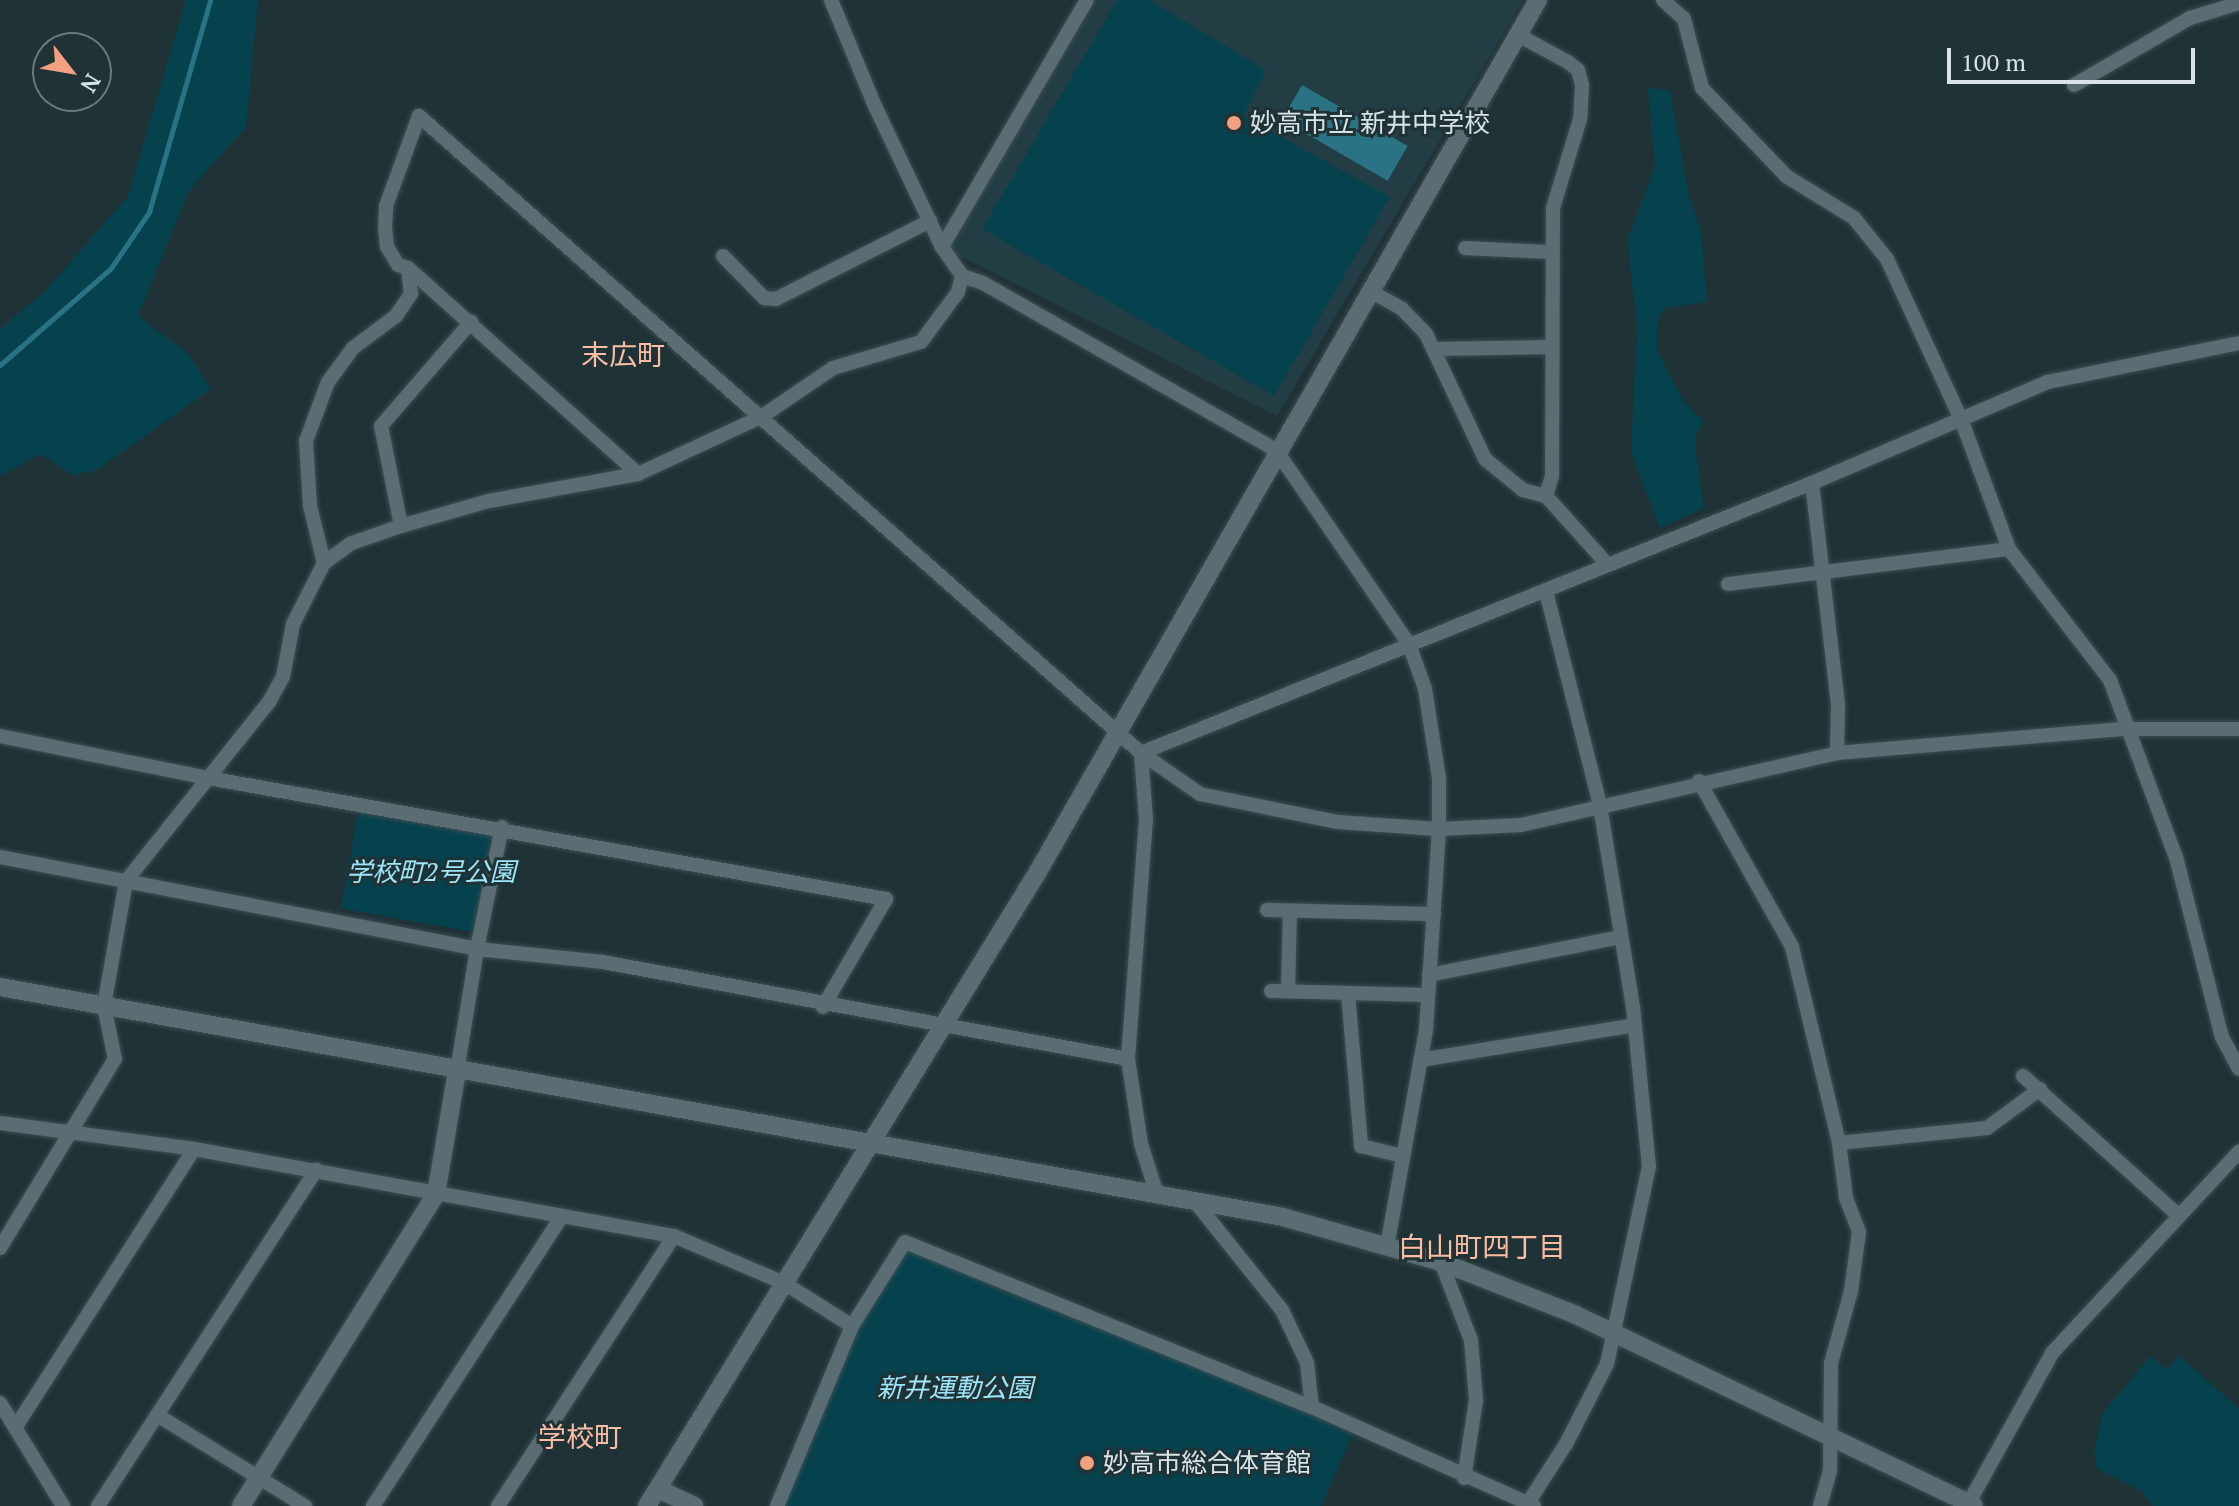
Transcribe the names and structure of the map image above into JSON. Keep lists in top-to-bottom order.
{
  "districts": ["末広町", "白山町四丁目", "学校町"],
  "parks": ["学校町2号公園", "新井運動公園"],
  "places": ["妙高市立 新井中学校", "妙高市総合体育館"],
  "scale_bar": "100 m",
  "north": "bottom right"
}
